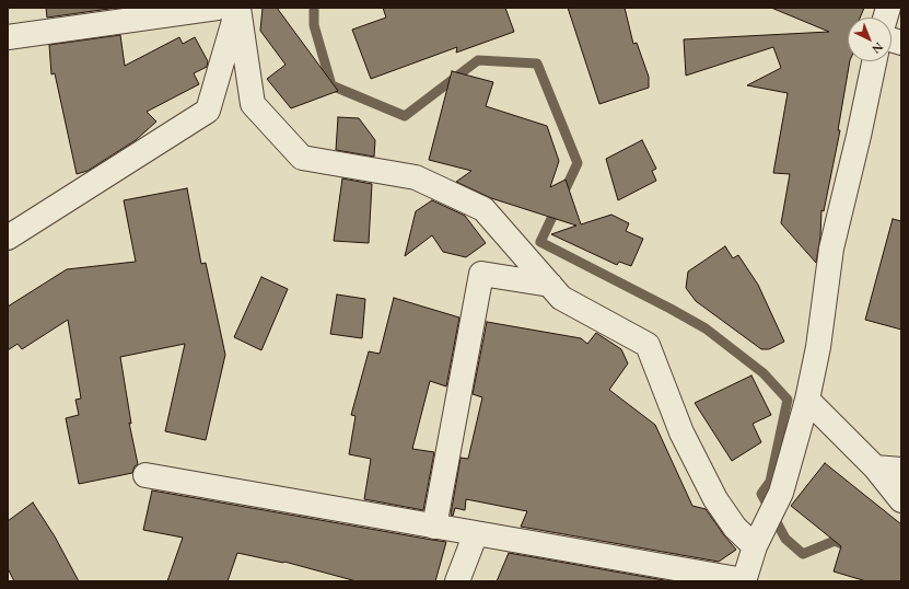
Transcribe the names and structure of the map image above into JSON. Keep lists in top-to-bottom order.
{
  "north": "bottom right"
}
